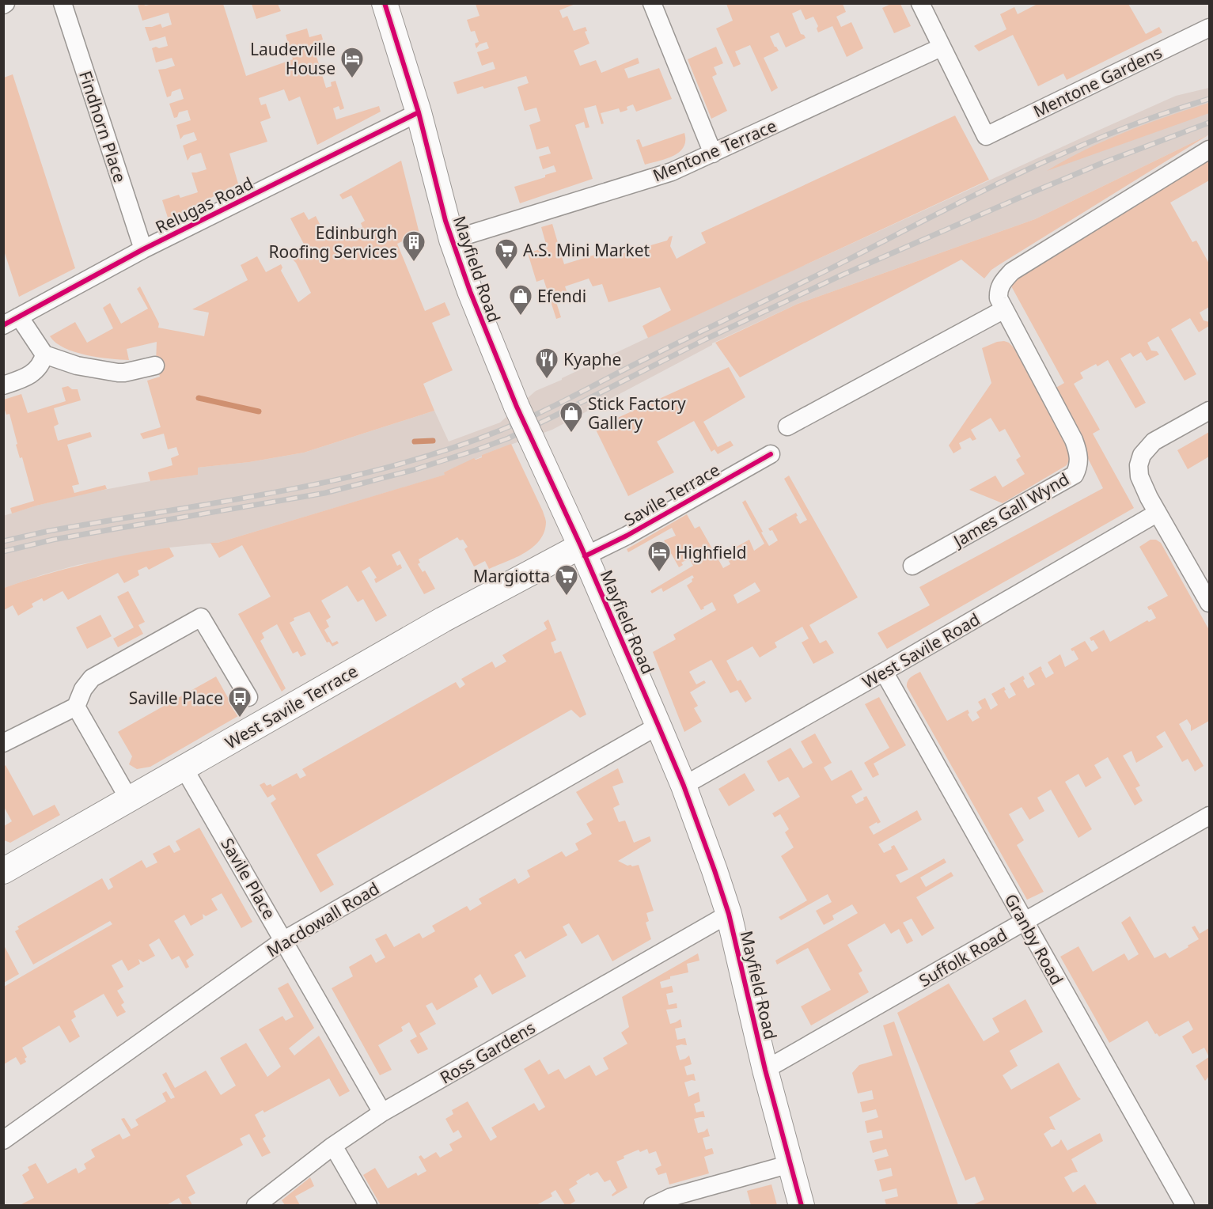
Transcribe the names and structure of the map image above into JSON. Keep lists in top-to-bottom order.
{
  "streets": {
    "street": [
      "Mentone Gardens",
      "Findhorn Place",
      "Mentone Terrace",
      "Relugas Road",
      "Mayfield Road",
      "Savile Terrace",
      "James Gall Wynd",
      "West Savile Road",
      "West Savile Terrace",
      "Savile Place",
      "Macdowall Road",
      "Granby Road",
      "Suffolk Road",
      "Ross Gardens"
    ]
  },
  "crossings": [
    ["Mentone Gardens", "Mentone Terrace"],
    ["Findhorn Place", "Relugas Road"],
    ["Mentone Terrace", "Mayfield Road"],
    ["Relugas Road", "Mayfield Road"],
    ["Mayfield Road", "Savile Terrace"],
    ["Mayfield Road", "West Savile Road"],
    ["Mayfield Road", "West Savile Terrace"],
    ["Mayfield Road", "Macdowall Road"],
    ["Mayfield Road", "Suffolk Road"],
    ["Mayfield Road", "Ross Gardens"],
    ["Savile Terrace", "West Savile Terrace"],
    ["West Savile Road", "Granby Road"],
    ["West Savile Terrace", "Savile Place"],
    ["Savile Place", "Macdowall Road"],
    ["Savile Place", "Ross Gardens"],
    ["Granby Road", "Suffolk Road"]
  ],
  "places": {
    "hotel": ["Lauderville House", "Highfield"],
    "building": ["Edinburgh Roofing Services"],
    "supermarket": ["A.S. Mini Market", "Margiotta"],
    "shop": ["Efendi", "Stick Factory Gallery"],
    "restaurant": ["Kyaphe"],
    "bus stop": ["Saville Place"]
  }
}
